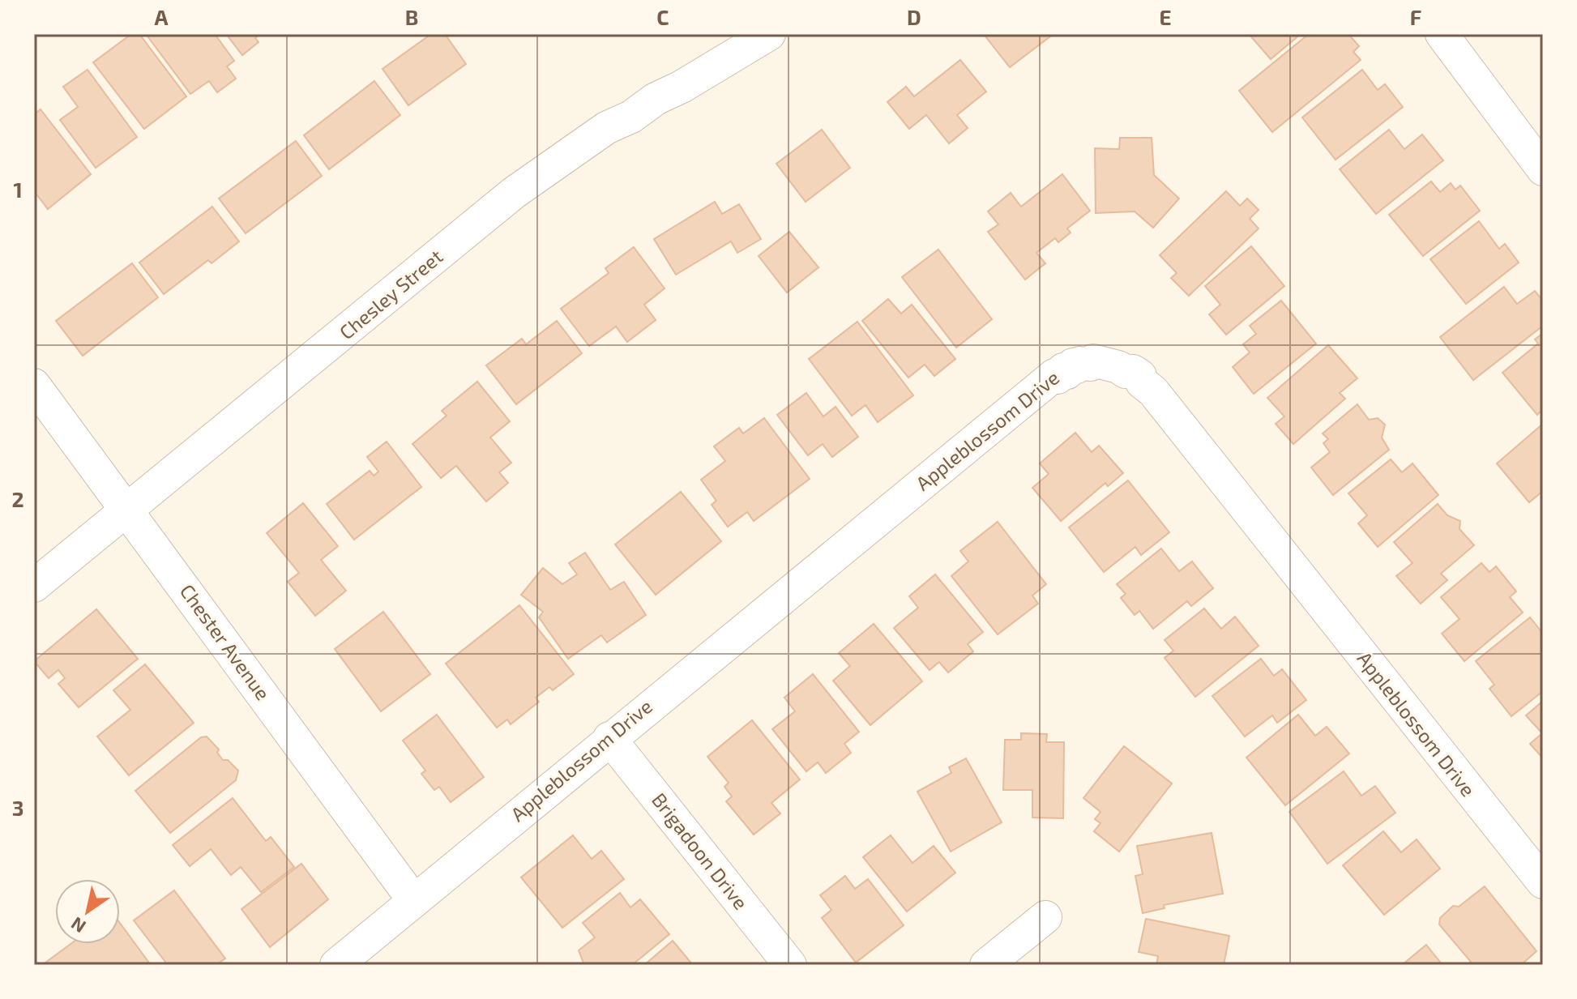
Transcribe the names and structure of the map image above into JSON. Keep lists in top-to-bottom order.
{
  "streets": {
    "street": [
      "Chesley Street",
      "Appleblossom Drive",
      "Chester Avenue",
      "Brigadoon Drive"
    ]
  },
  "crossings": [
    ["Chesley Street", "Chester Avenue"],
    ["Appleblossom Drive", "Chester Avenue"],
    ["Appleblossom Drive", "Brigadoon Drive"]
  ],
  "north": "bottom left",
  "grid": {
    "columns": [
      "A",
      "B",
      "C",
      "D",
      "E",
      "F"
    ],
    "rows": ["1", "2", "3"]
  }
}
